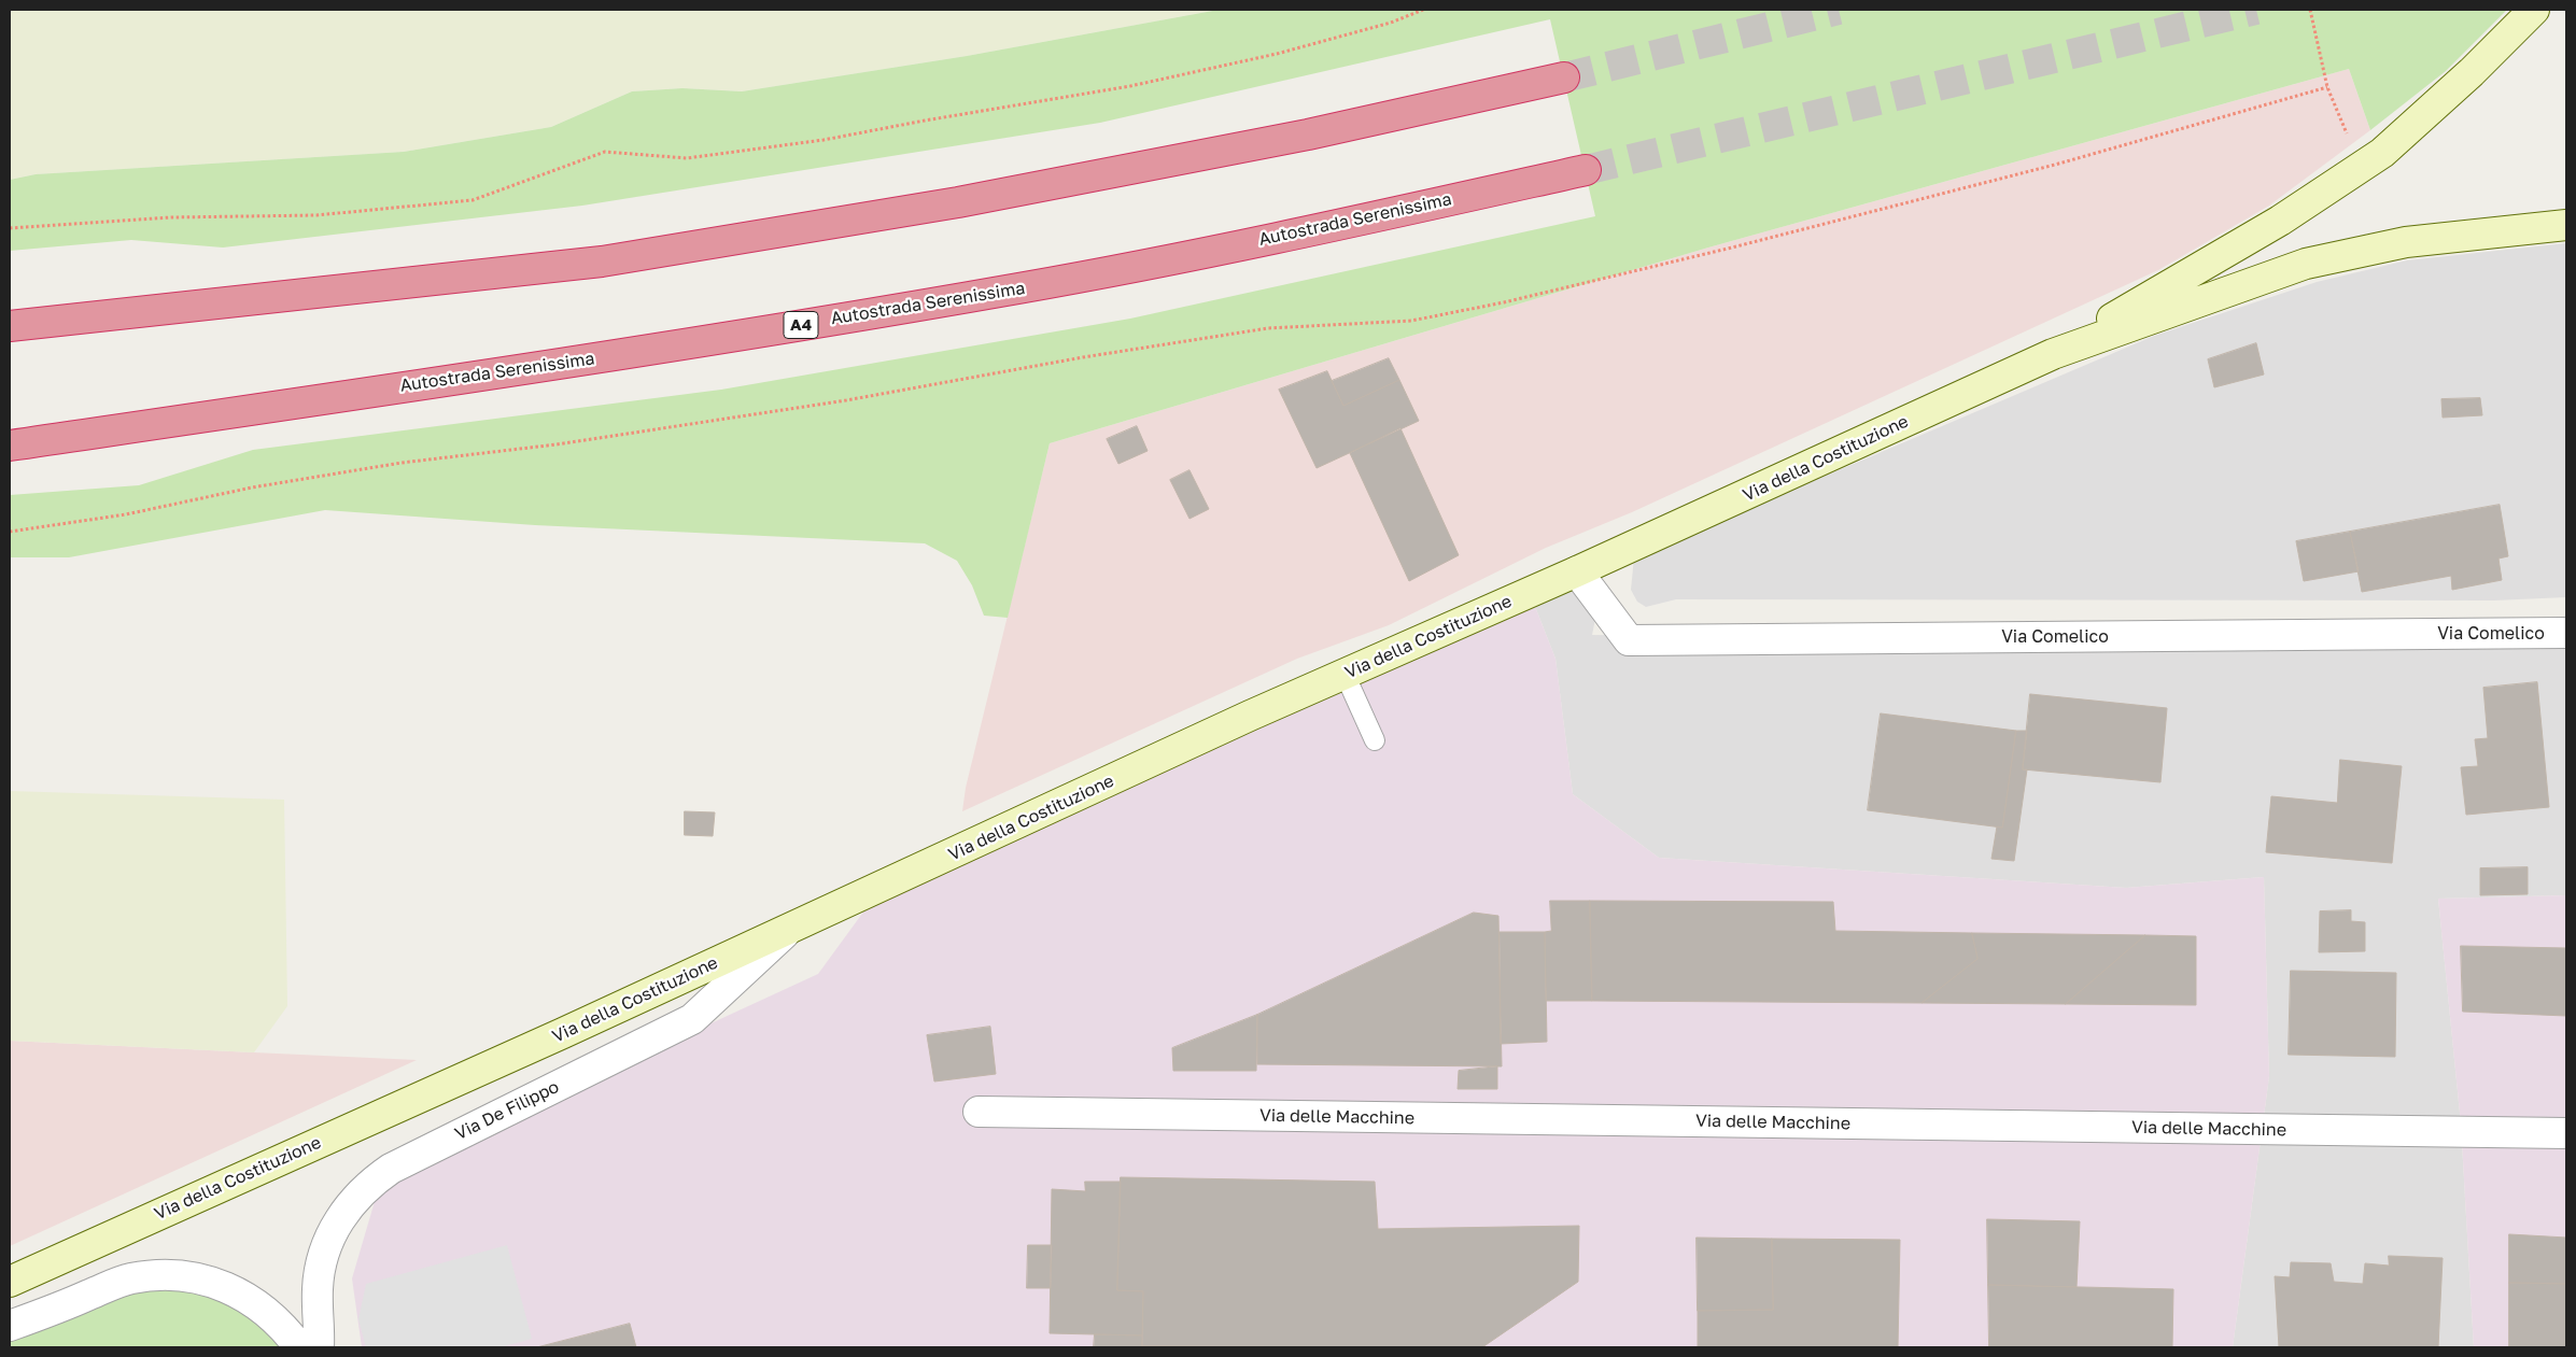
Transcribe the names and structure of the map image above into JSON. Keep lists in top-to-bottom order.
{
  "streets": {
    "highway": ["Autostrada Serenissima", "A4"],
    "main road": ["Via della Costituzione"],
    "street": ["Via Comelico", "Via De Filippo", "Via delle Macchine"]
  },
  "crossings": [
    ["Via della Costituzione", "Via Comelico"],
    ["Via della Costituzione", "Via De Filippo"]
  ]
}
